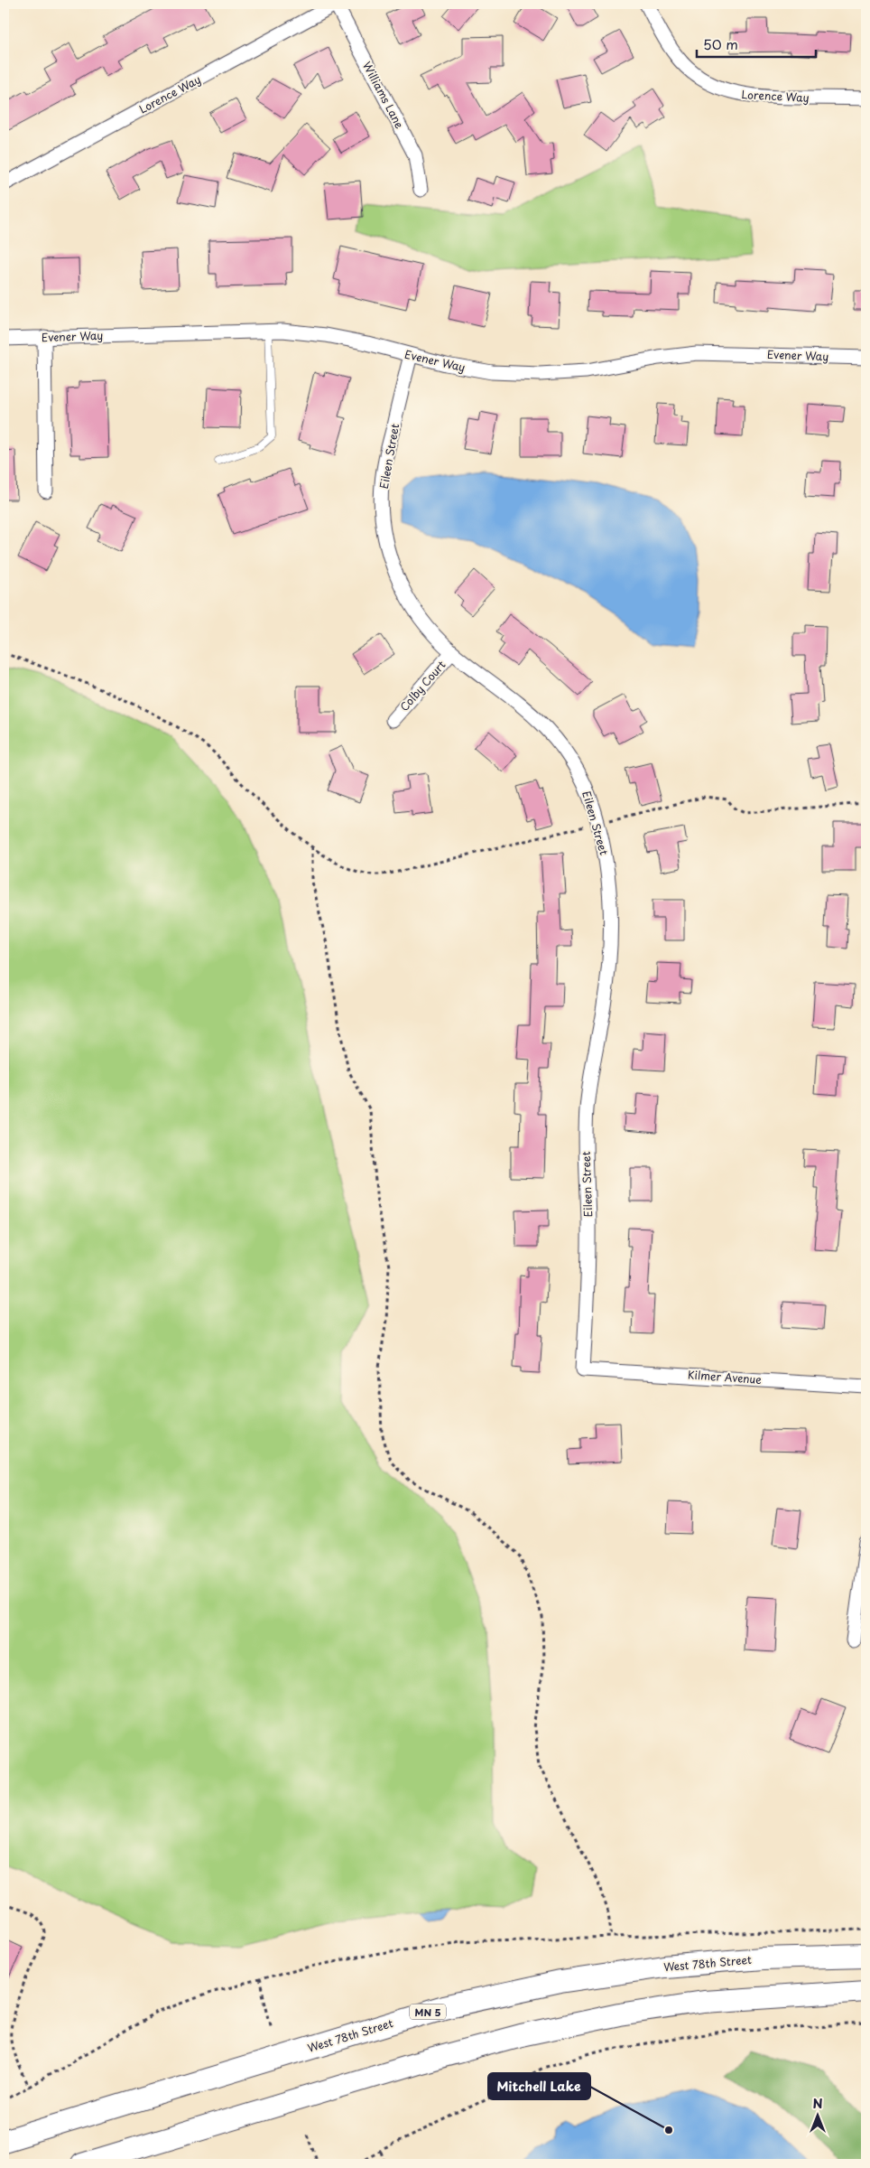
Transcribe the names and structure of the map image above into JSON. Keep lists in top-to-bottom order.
{
  "streets": {
    "main road": ["West 78th Street", "MN 5"],
    "street": [
      "Lorence Way",
      "Williams Lane",
      "Evener Way",
      "Eileen Street",
      "Colby Court",
      "Kilmer Avenue"
    ]
  },
  "crossings": [
    ["Lorence Way", "Williams Lane"],
    ["Evener Way", "Eileen Street"],
    ["Eileen Street", "Colby Court"],
    ["Eileen Street", "Kilmer Avenue"]
  ],
  "places": ["Mitchell Lake"],
  "scale_bar": "50 m",
  "north": "top"
}
